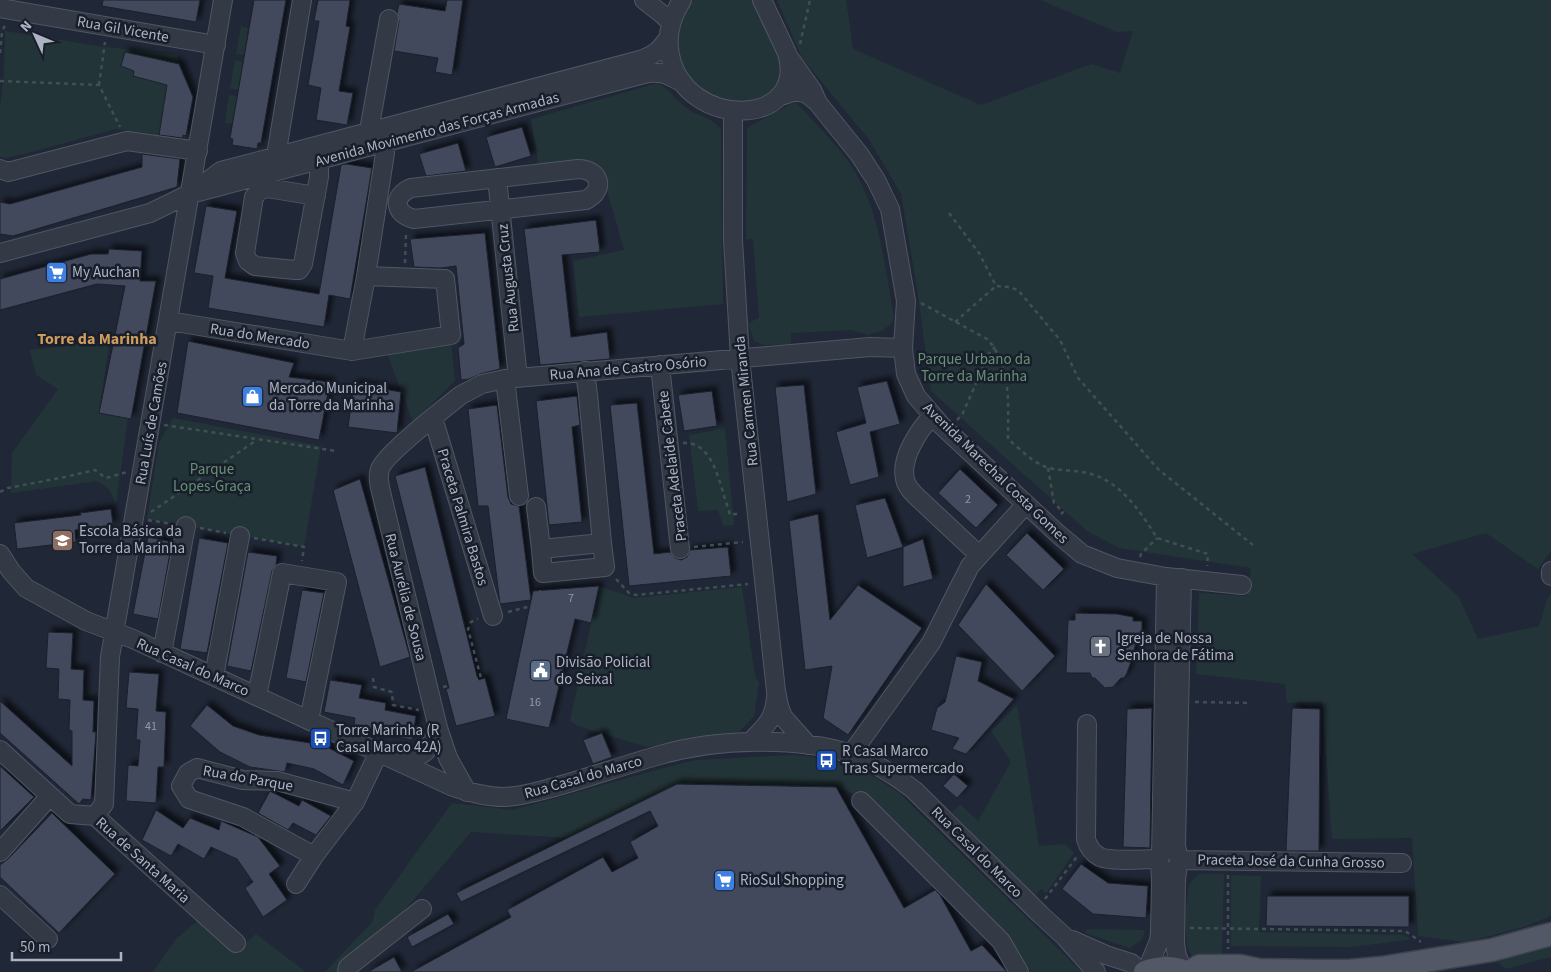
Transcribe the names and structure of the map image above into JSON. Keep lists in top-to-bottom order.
{
  "streets": {
    "street": [
      "Rua Gil Vicente",
      "Avenida Movimento das Forças Armadas",
      "Rua Augusta Cruz",
      "Rua do Mercado",
      "Rua Ana de Castro Osório",
      "Rua Carmen Miranda",
      "Rua Luís de Camões",
      "Praceta Adelaide Cabete",
      "Avenida Marechal Costa Gomes",
      "Praceta Palmira Bastos",
      "Rua Aurélia de Sousa",
      "Rua Casal do Marco",
      "Rua do Parque",
      "Rua de Santa Maria",
      "Praceta José da Cunha Grosso"
    ]
  },
  "crossings": [
    ["Rua Gil Vicente", "Rua Luís de Camões"],
    ["Avenida Movimento das Forças Armadas", "Rua Luís de Camões"],
    ["Rua Augusta Cruz", "Rua Ana de Castro Osório"],
    ["Rua do Mercado", "Rua Luís de Camões"],
    ["Rua Ana de Castro Osório", "Rua Carmen Miranda"],
    ["Rua Ana de Castro Osório", "Praceta Adelaide Cabete"],
    ["Rua Ana de Castro Osório", "Avenida Marechal Costa Gomes"],
    ["Rua Ana de Castro Osório", "Praceta Palmira Bastos"],
    ["Rua Ana de Castro Osório", "Rua Aurélia de Sousa"],
    ["Rua Carmen Miranda", "Praceta Adelaide Cabete"],
    ["Rua Carmen Miranda", "Avenida Marechal Costa Gomes"],
    ["Rua Carmen Miranda", "Rua Casal do Marco"],
    ["Rua Luís de Camões", "Rua Casal do Marco"],
    ["Rua Luís de Camões", "Rua de Santa Maria"],
    ["Rua Aurélia de Sousa", "Rua Casal do Marco"]
  ],
  "districts": ["Torre da Marinha"],
  "parks": ["Parque Urbano da Torre da Marinha", "Parque Lopes-Graça"],
  "places": {
    "supermarket": ["My Auchan", "RioSul Shopping"],
    "shop": ["Mercado Municipal da Torre da Marinha"],
    "school or university": ["Escola Básica da Torre da Marinha"],
    "church": ["Igreja de Nossa Senhora de Fátima"],
    "public building": ["Divisão Policial do Seixal"],
    "bus stop": ["Torre Marinha (R Casal Marco 42A)", "R Casal Marco Tras Supermercado"]
  },
  "house_numbers": [
    "2",
    "7",
    "16",
    "41"
  ],
  "scale_bar": "50 m",
  "north": "top left"
}
